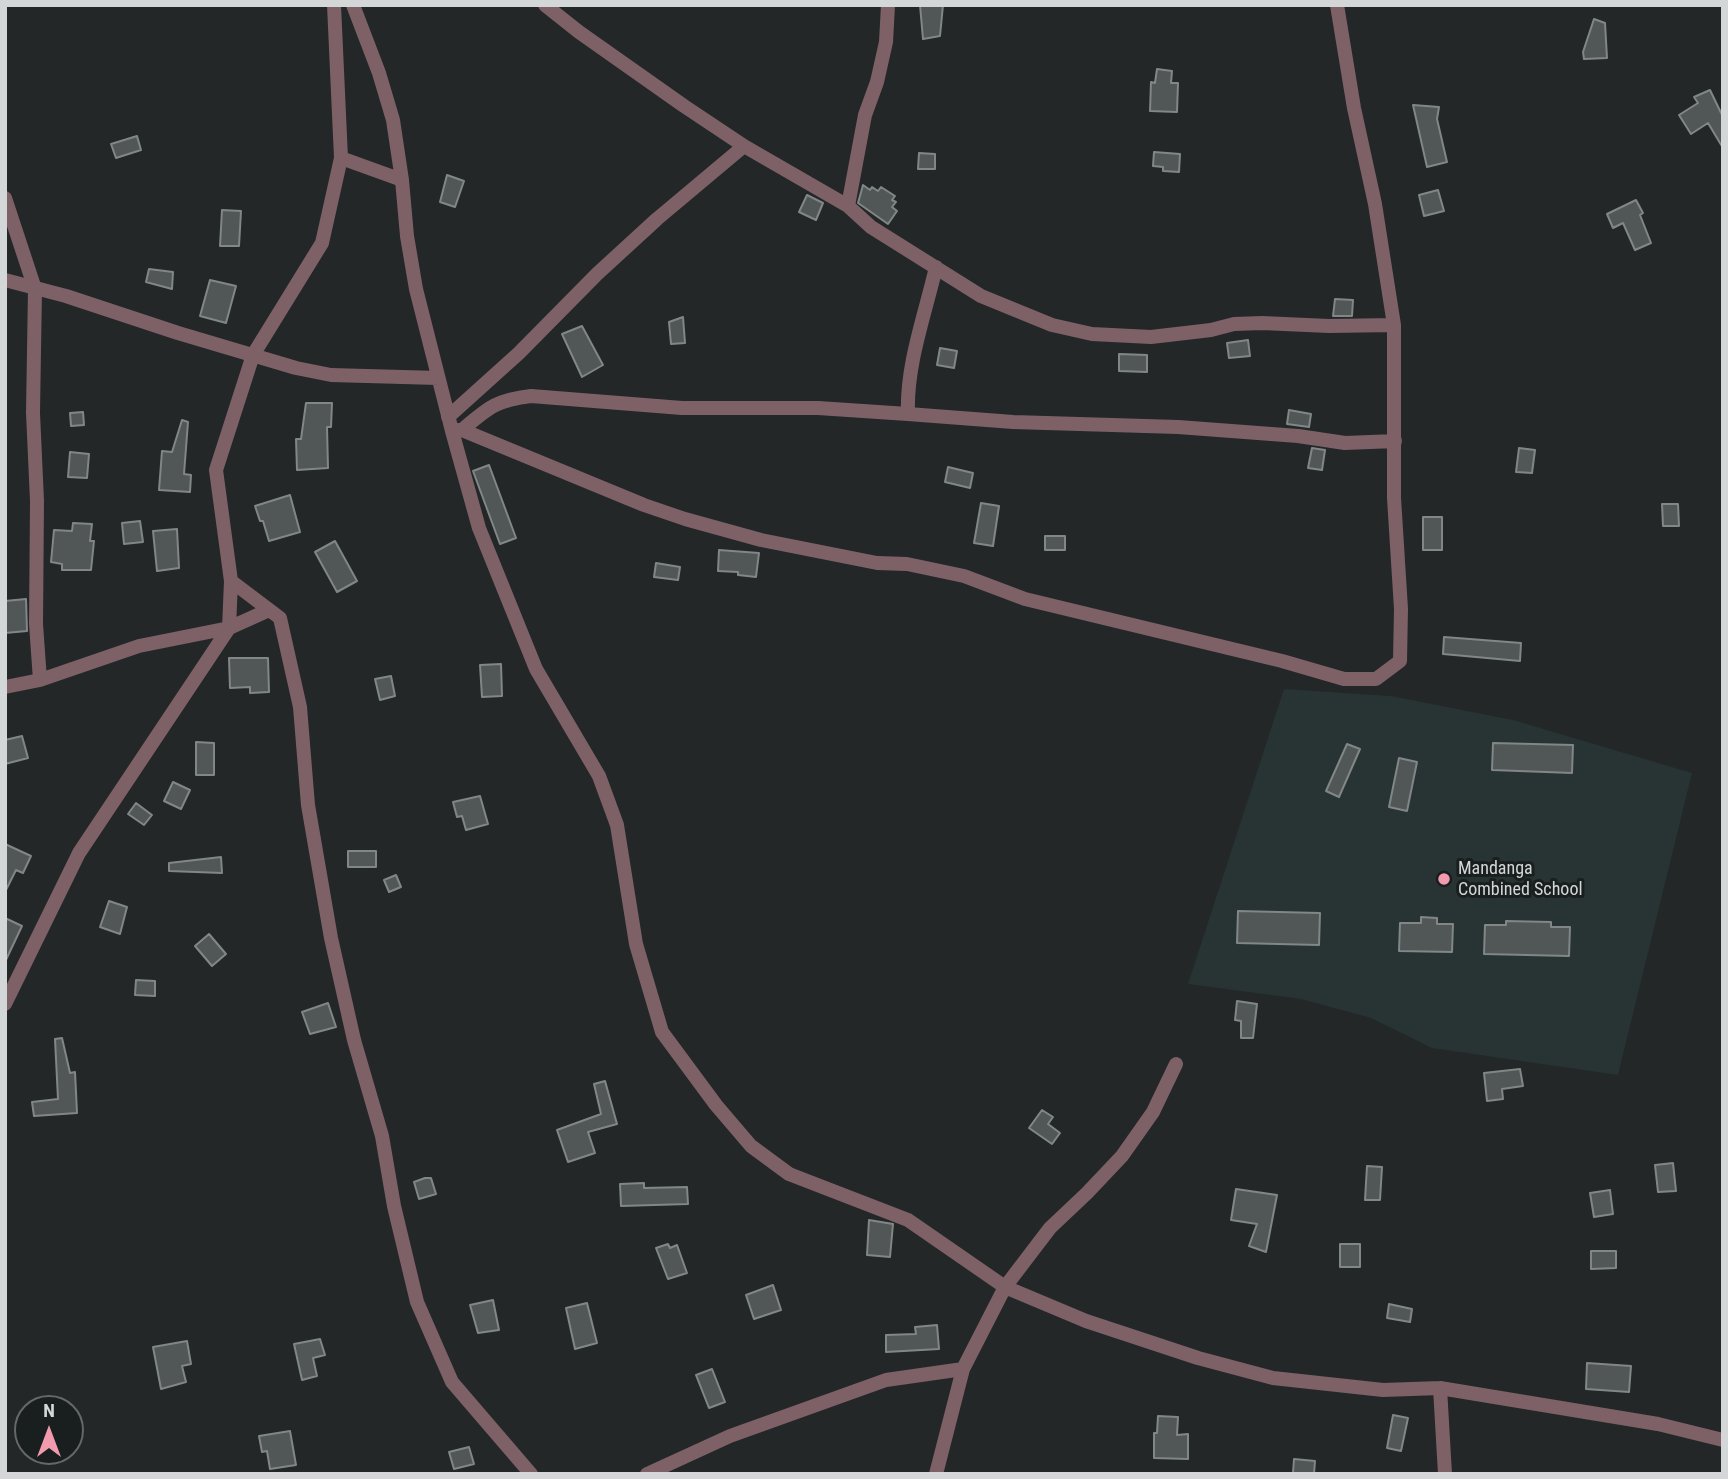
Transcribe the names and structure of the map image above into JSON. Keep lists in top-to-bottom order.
{
  "places": ["Mandanga Combined School"],
  "north": "top"
}
